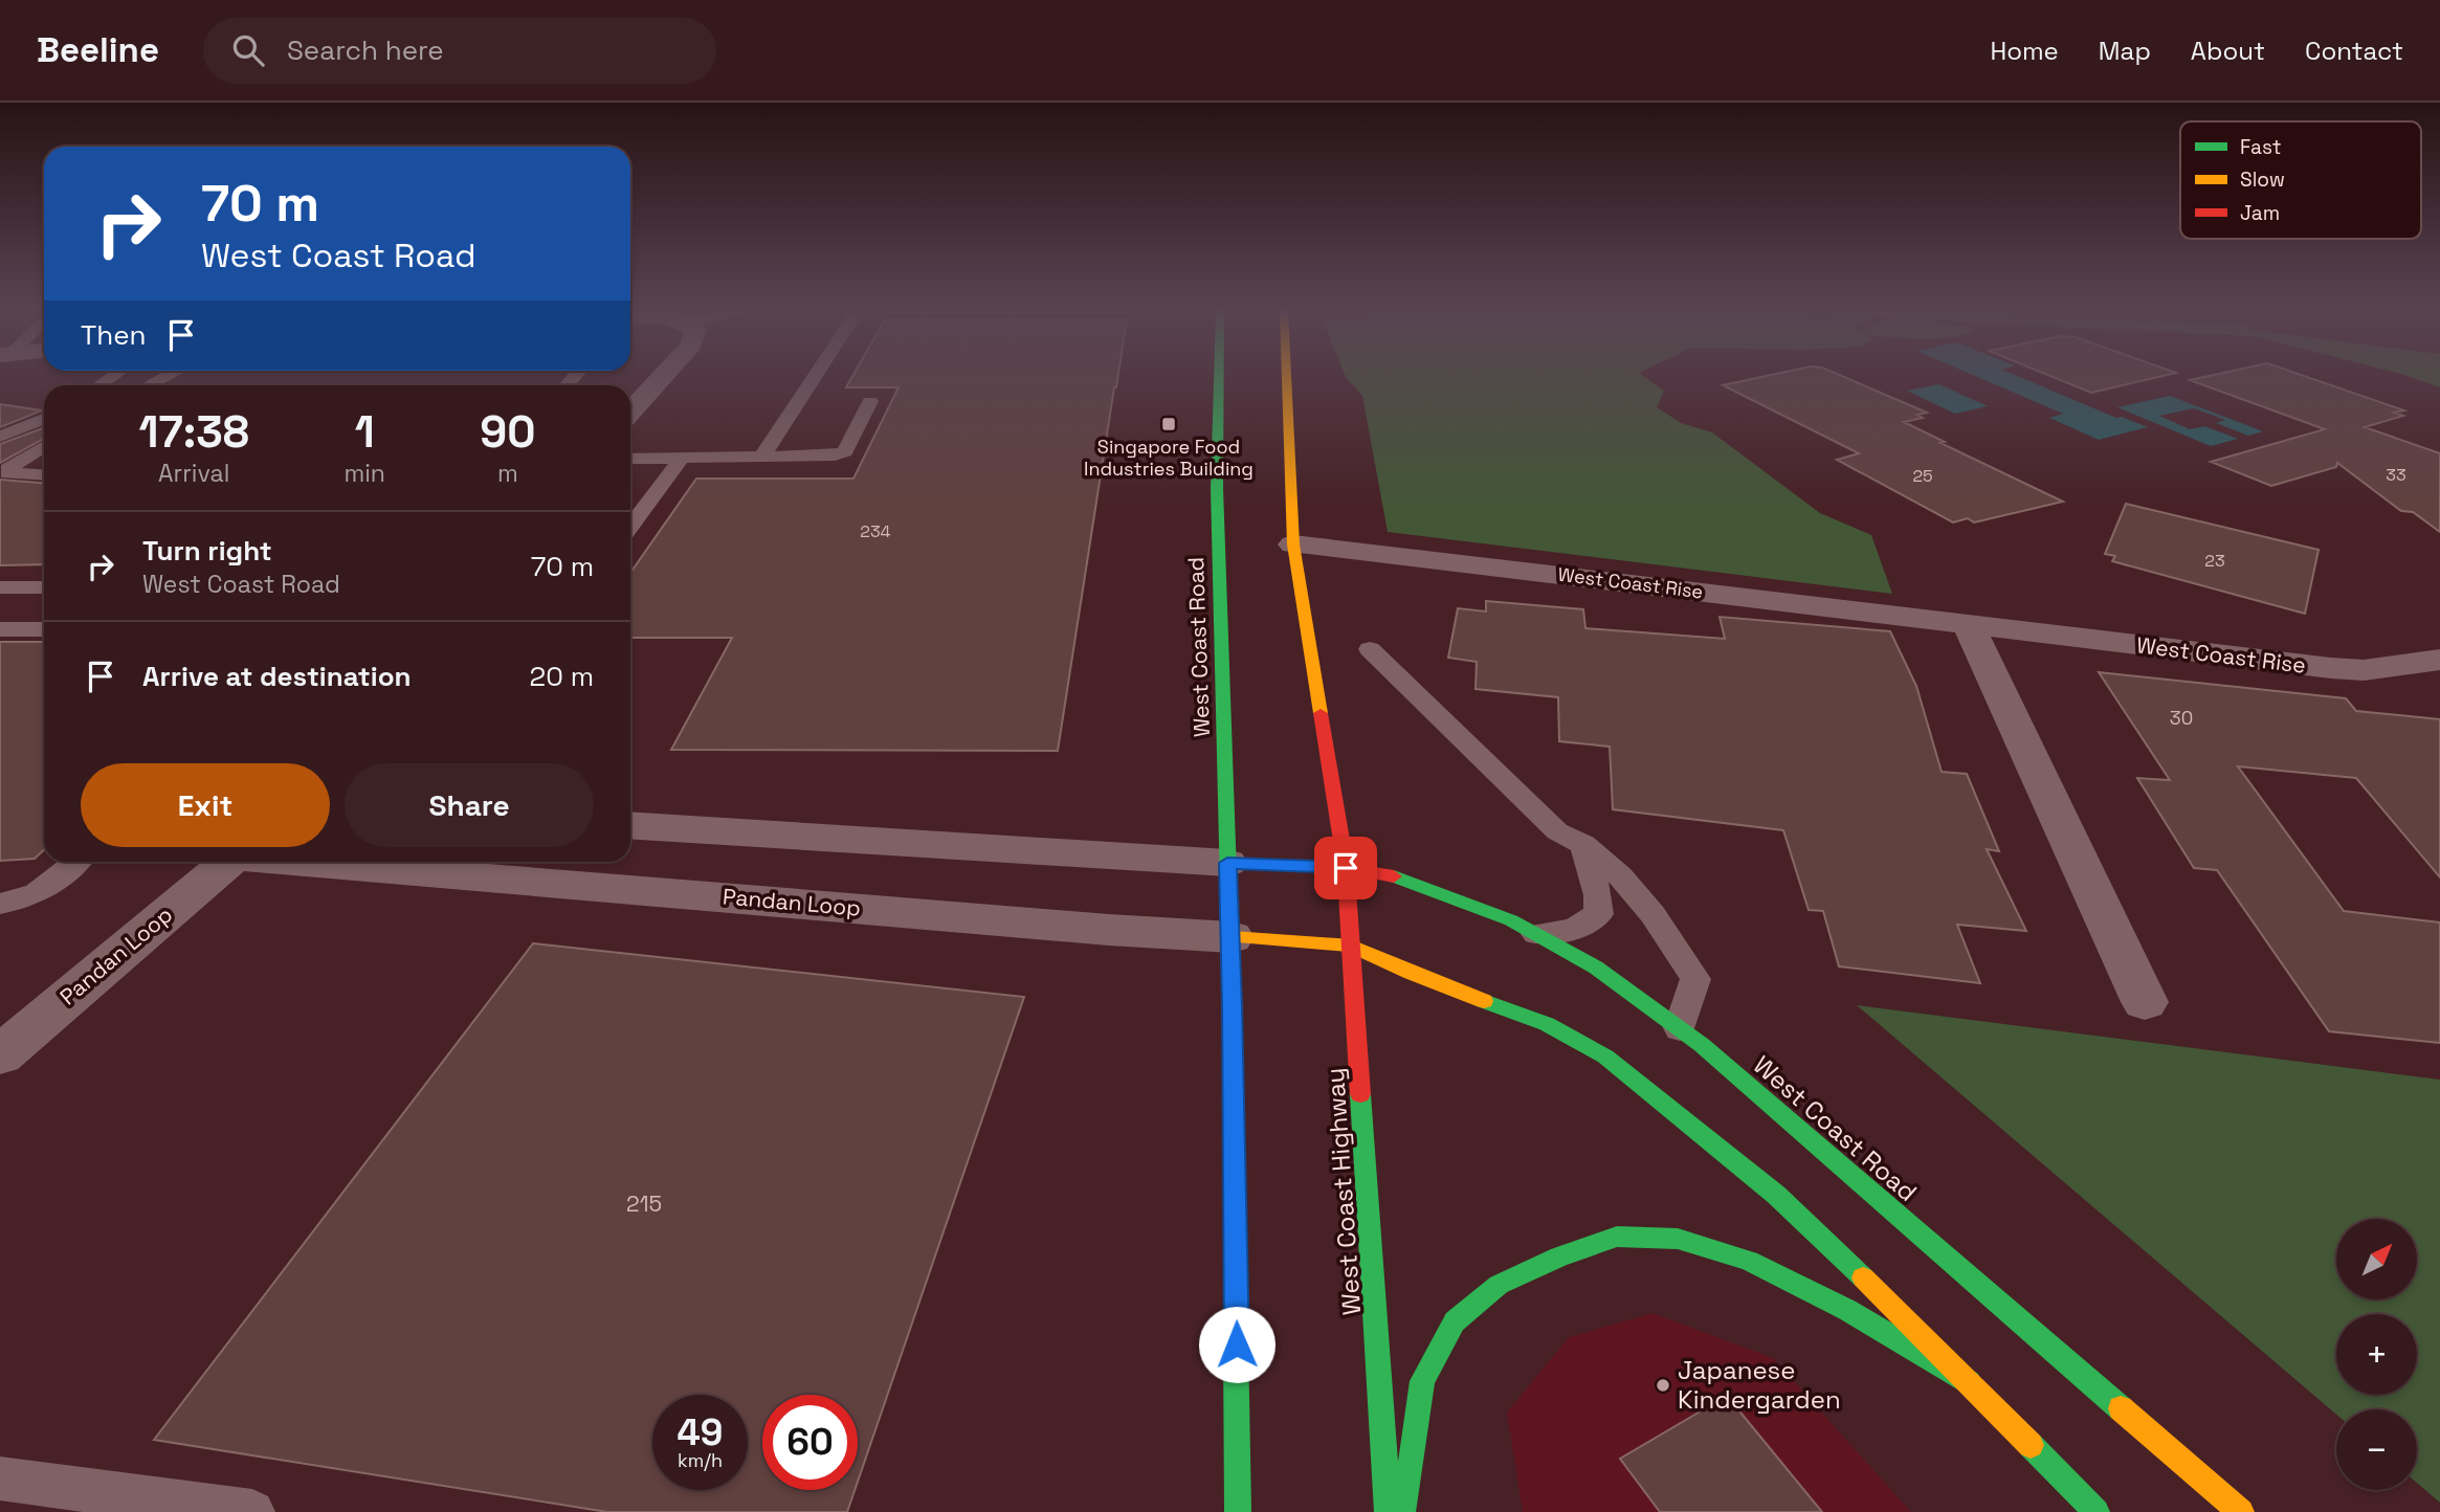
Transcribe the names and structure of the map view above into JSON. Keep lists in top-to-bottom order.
{
  "streets": {
    "main road": ["West Coast Road", "Pandan Loop", "West Coast Highway"],
    "street": ["West Coast Rise"]
  },
  "crossings": [
    ["West Coast Road", "West Coast Highway"],
    ["Pandan Loop", "West Coast Highway"]
  ],
  "places": {
    "transit": ["Singapore Food Industries Building"],
    "other": ["Japanese Kindergarden"]
  },
  "house_numbers": [
    "33",
    "25",
    "234",
    "23",
    "30",
    "215"
  ],
  "legend": ["Fast", "Slow", "Jam"],
  "north": "top right",
  "page": {
    "header": "Beeline",
    "search": "Search here",
    "nav": [
      "Home",
      "Map",
      "About",
      "Contact"
    ],
    "turn": ["70 m", "West Coast Road"],
    "then": "Then",
    "eta": [
      "17:38",
      "Arrival",
      "1",
      "min",
      "90",
      "m"
    ],
    "list": [
      {
        "name": "Turn right",
        "note": "West Coast Road",
        "value": "70 m"
      },
      {
        "name": "Arrive at destination",
        "value": "20 m"
      }
    ],
    "buttons": ["Exit", "Share"],
    "map_buttons": ["+", "−"],
    "speed": "49 km/h",
    "limit": "60"
  }
}
